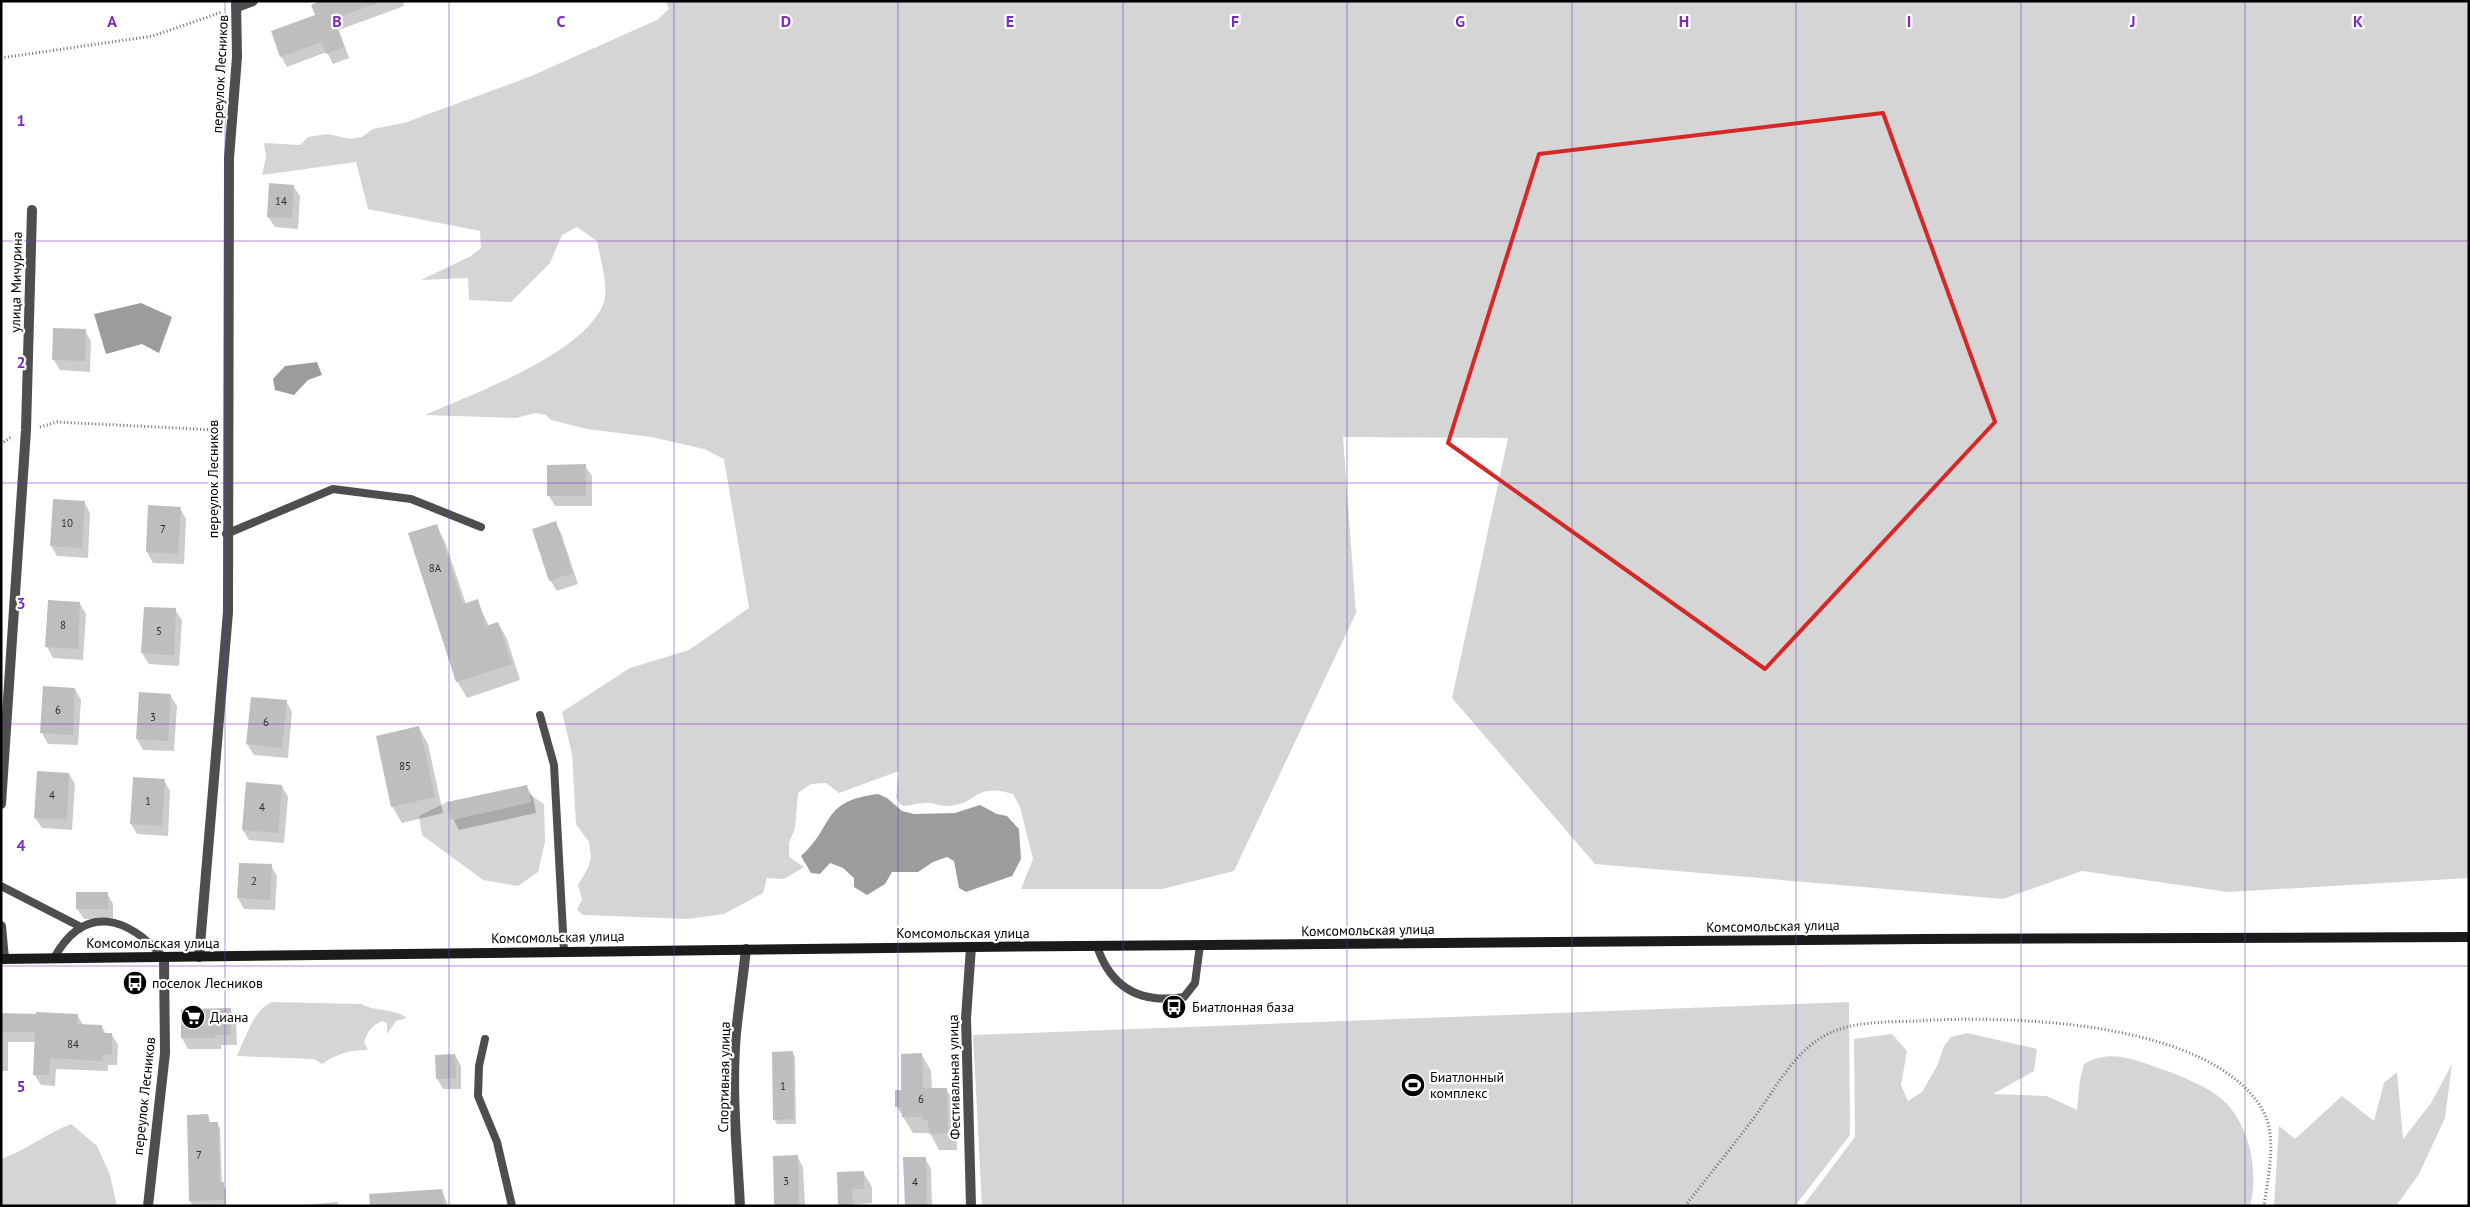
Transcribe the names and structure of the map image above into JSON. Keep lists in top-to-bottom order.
{
  "streets": {
    "main road": ["Комсомольская улица"],
    "street": [
      "переулок Лесников",
      "улица Мичурина",
      "Спортивная улица",
      "Фестивальная улица"
    ]
  },
  "crossings": [
    ["переулок Лесников", "Комсомольская улица"],
    ["Комсомольская улица", "Спортивная улица"],
    ["Комсомольская улица", "Фестивальная улица"]
  ],
  "places": {
    "bus stop": ["поселок Лесников", "Биатлонная база"],
    "supermarket": ["Диана"],
    "sports": ["Биатлонный комплекс"]
  },
  "house_numbers": [
    "14",
    "10",
    "7",
    "8А",
    "8",
    "5",
    "6",
    "3",
    "6",
    "85",
    "4",
    "1",
    "4",
    "2",
    "84",
    "1",
    "6",
    "7",
    "3",
    "4"
  ],
  "grid": {
    "columns": [
      "A",
      "B",
      "C",
      "D",
      "E",
      "F",
      "G",
      "H",
      "I",
      "J",
      "K"
    ],
    "rows": [
      "1",
      "2",
      "3",
      "4",
      "5"
    ]
  }
}
